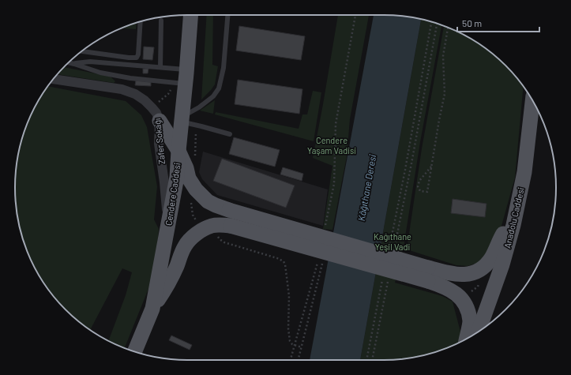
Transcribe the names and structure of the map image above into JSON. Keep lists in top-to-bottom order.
{
  "streets": {
    "main road": ["Cendere Caddesi", "Anadolu Caddesi"],
    "street": ["Zafer Sokağı"]
  },
  "crossings": [
    ["Zafer Sokağı", "Cendere Caddesi"]
  ],
  "water": ["Kâğıthane Deresi"],
  "parks": ["Cendere Yaşam Vadisi", "Kağıthane Yeşil Vadi"],
  "scale_bar": "50 m"
}
